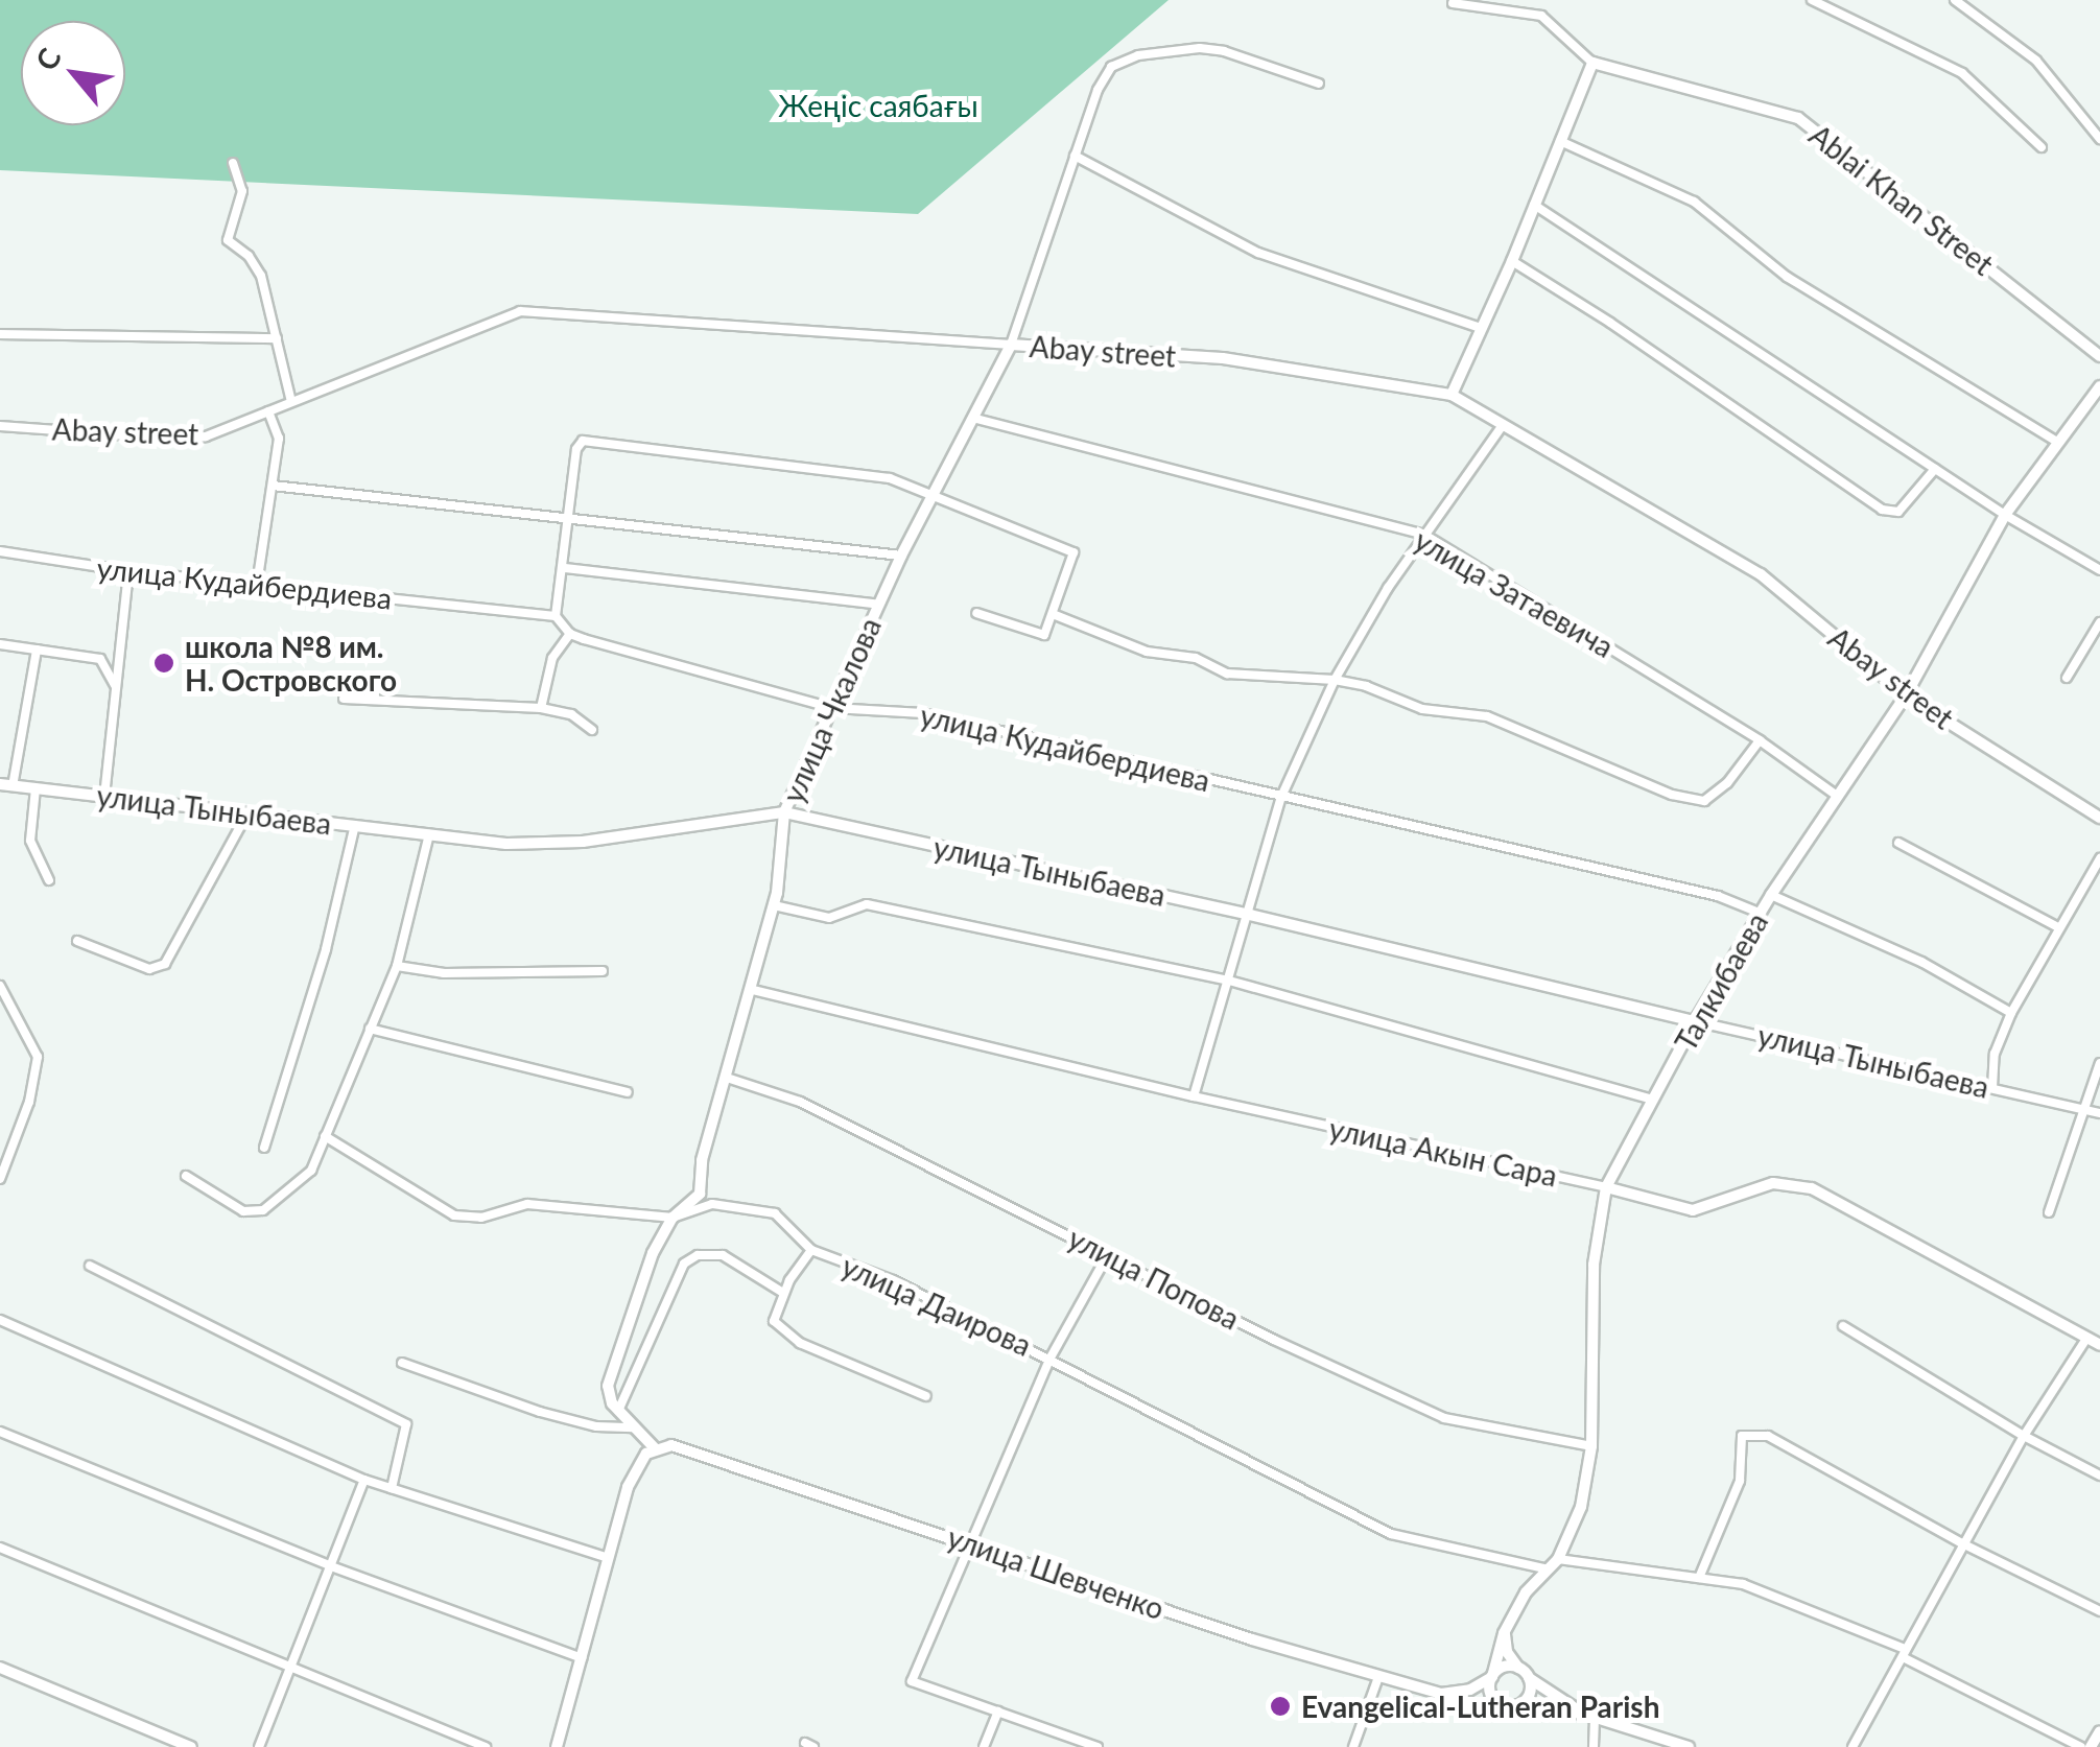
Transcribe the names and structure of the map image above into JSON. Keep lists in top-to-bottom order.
{
  "streets": {
    "street": [
      "Ablai Khan Street",
      "Abay street",
      "улица Кудайбердиева",
      "улица Затаевича",
      "улица Чкалова",
      "улица Тыныбаева",
      "Талкибаева",
      "улица Акын Сара",
      "улица Попова",
      "улица Даирова",
      "улица Шевченко"
    ]
  },
  "crossings": [
    ["Abay street", "улица Чкалова"],
    ["Abay street", "Талкибаева"],
    ["улица Кудайбердиева", "улица Чкалова"],
    ["улица Кудайбердиева", "Талкибаева"],
    ["улица Затаевича", "улица Чкалова"],
    ["улица Затаевича", "Талкибаева"],
    ["улица Чкалова", "улица Тыныбаева"],
    ["улица Чкалова", "улица Акын Сара"],
    ["улица Чкалова", "улица Попова"],
    ["улица Чкалова", "улица Даирова"],
    ["улица Тыныбаева", "Талкибаева"],
    ["Талкибаева", "улица Акын Сара"],
    ["Талкибаева", "улица Попова"]
  ],
  "parks": ["Жеңіс саябағы"],
  "places": ["школа №8 им. Н. Островского", "Evangelical-Lutheran Parish"],
  "north": "top left"
}
